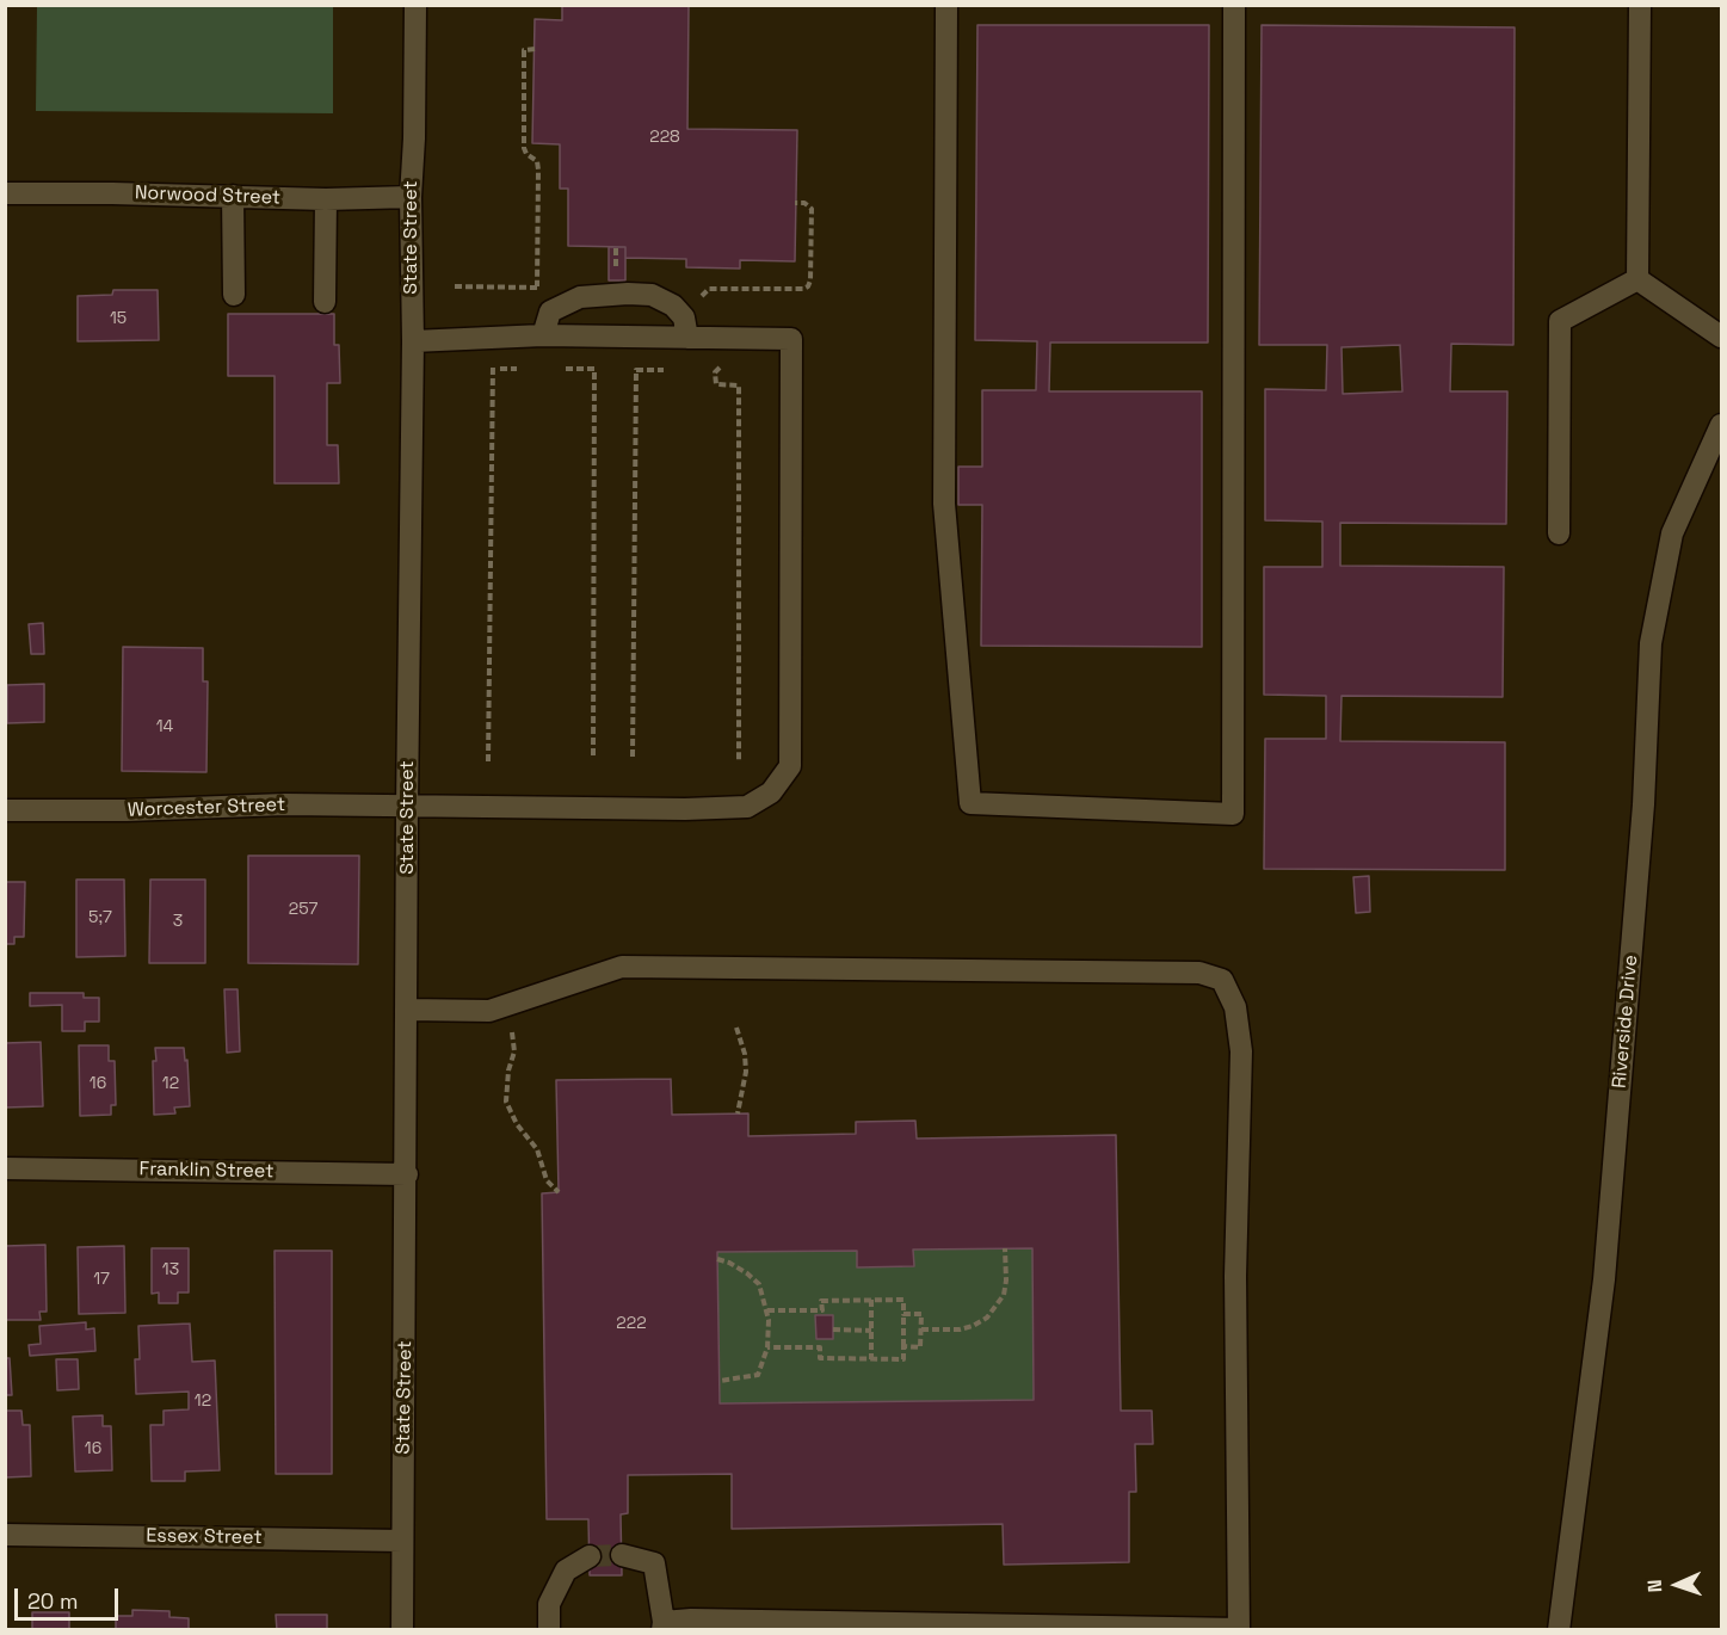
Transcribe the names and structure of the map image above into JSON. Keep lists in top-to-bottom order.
{
  "streets": {
    "street": [
      "Norwood Street",
      "State Street",
      "Worcester Street",
      "Riverside Drive",
      "Franklin Street",
      "Essex Street"
    ]
  },
  "crossings": [
    ["Norwood Street", "State Street"],
    ["State Street", "Worcester Street"],
    ["State Street", "Franklin Street"],
    ["State Street", "Essex Street"]
  ],
  "house_numbers": [
    "228",
    "15",
    "14",
    "257",
    "5;7",
    "3",
    "16",
    "12",
    "13",
    "17",
    "222",
    "12",
    "16"
  ],
  "scale_bar": "20 m",
  "north": "left"
}
